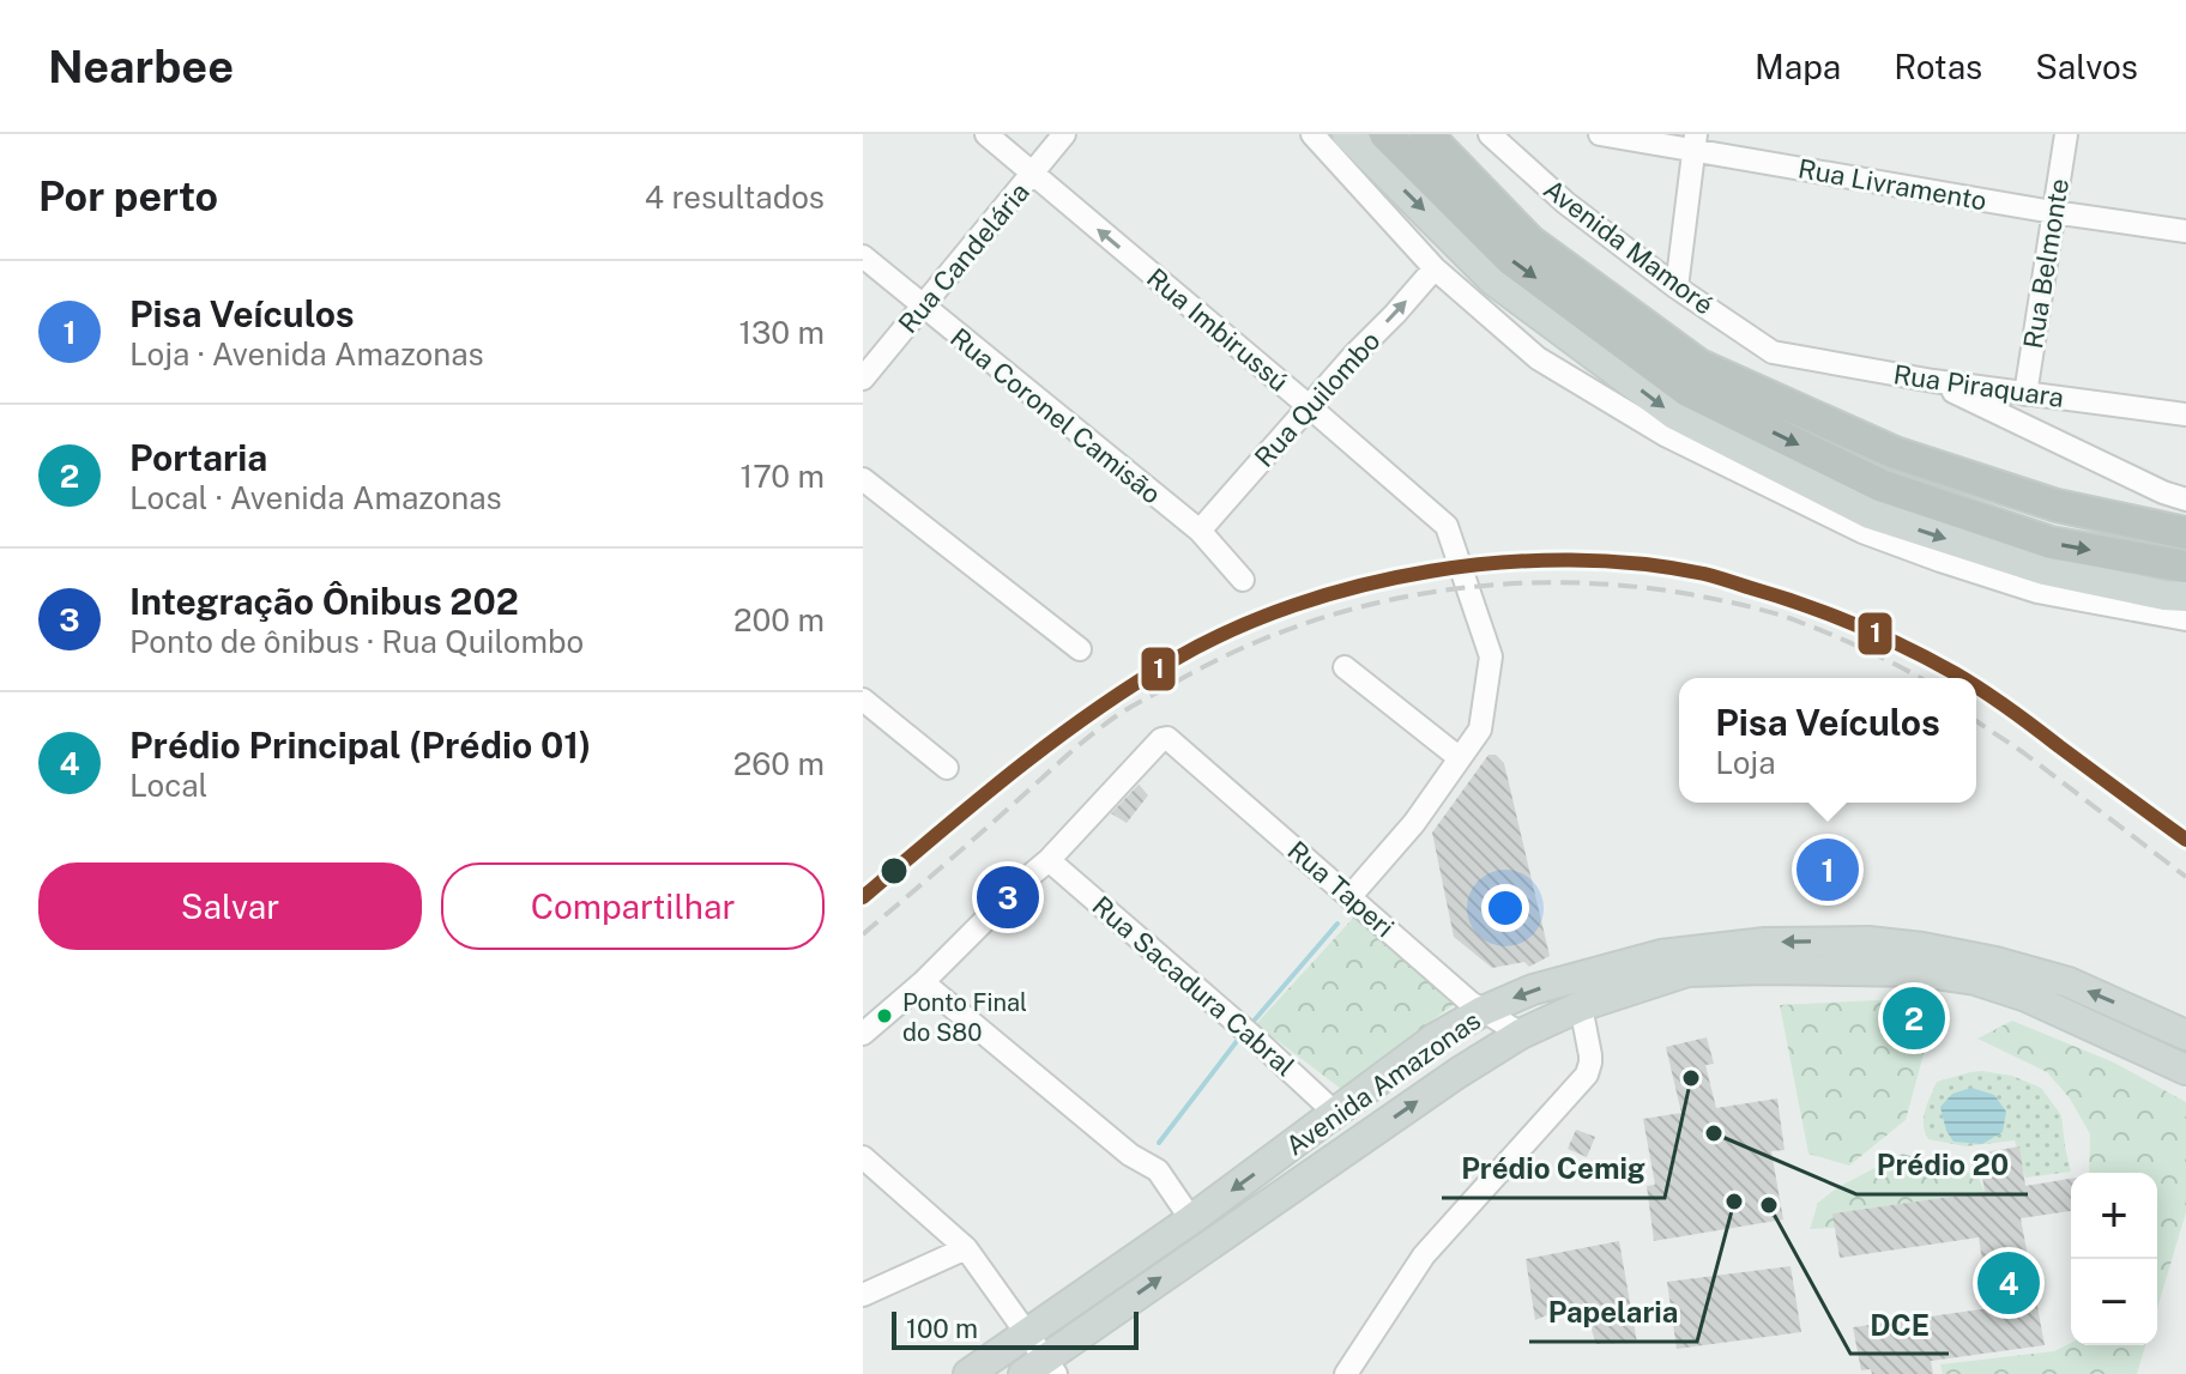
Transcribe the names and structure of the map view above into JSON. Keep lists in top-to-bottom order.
{
  "streets": {
    "main road": ["Avenida Amazonas"],
    "street": [
      "Rua Livramento",
      "Avenida Mamoré",
      "Rua Candelária",
      "Rua Belmonte",
      "Rua Imbirussú",
      "Rua Piraquara",
      "Rua Quilombo",
      "Rua Coronel Camisão",
      "Rua Taperi",
      "Rua Sacadura Cabral"
    ]
  },
  "crossings": [
    ["Rua Livramento", "Rua Belmonte"],
    ["Avenida Mamoré", "Rua Piraquara"],
    ["Rua Candelária", "Rua Imbirussú"],
    ["Rua Candelária", "Rua Coronel Camisão"],
    ["Rua Belmonte", "Rua Piraquara"],
    ["Rua Imbirussú", "Rua Quilombo"],
    ["Rua Quilombo", "Rua Coronel Camisão"],
    ["Rua Taperi", "Rua Sacadura Cabral"],
    ["Rua Taperi", "Avenida Amazonas"],
    ["Rua Sacadura Cabral", "Avenida Amazonas"]
  ],
  "one_way": ["Rua Imbirussú", "Rua Quilombo"],
  "places": [
    "Ponto Final do S80",
    "Prédio Cemig",
    "Prédio 20",
    "Papelaria",
    "DCE"
  ],
  "lines": ["transit line 1"],
  "scale_bar": "100 m",
  "page": {
    "header": "Nearbee",
    "nav": ["Mapa", "Rotas", "Salvos"],
    "heading": ["Por perto", "4 resultados"],
    "list": [
      {
        "mark": "1",
        "name": "Pisa Veículos",
        "note": "Loja · Avenida Amazonas",
        "value": "130 m"
      },
      {
        "mark": "2",
        "name": "Portaria",
        "note": "Local · Avenida Amazonas",
        "value": "170 m"
      },
      {
        "mark": "3",
        "name": "Integração Ônibus 202",
        "note": "Ponto de ônibus · Rua Quilombo",
        "value": "200 m"
      },
      {
        "mark": "4",
        "name": "Prédio Principal (Prédio 01)",
        "note": "Local",
        "value": "260 m"
      }
    ],
    "popup": ["Pisa Veículos", "Loja"],
    "buttons": ["Salvar", "Compartilhar"],
    "pins": [
      "1",
      "3",
      "2",
      "4"
    ],
    "map_buttons": ["+", "−"],
    "scale": "100 m"
  }
}
